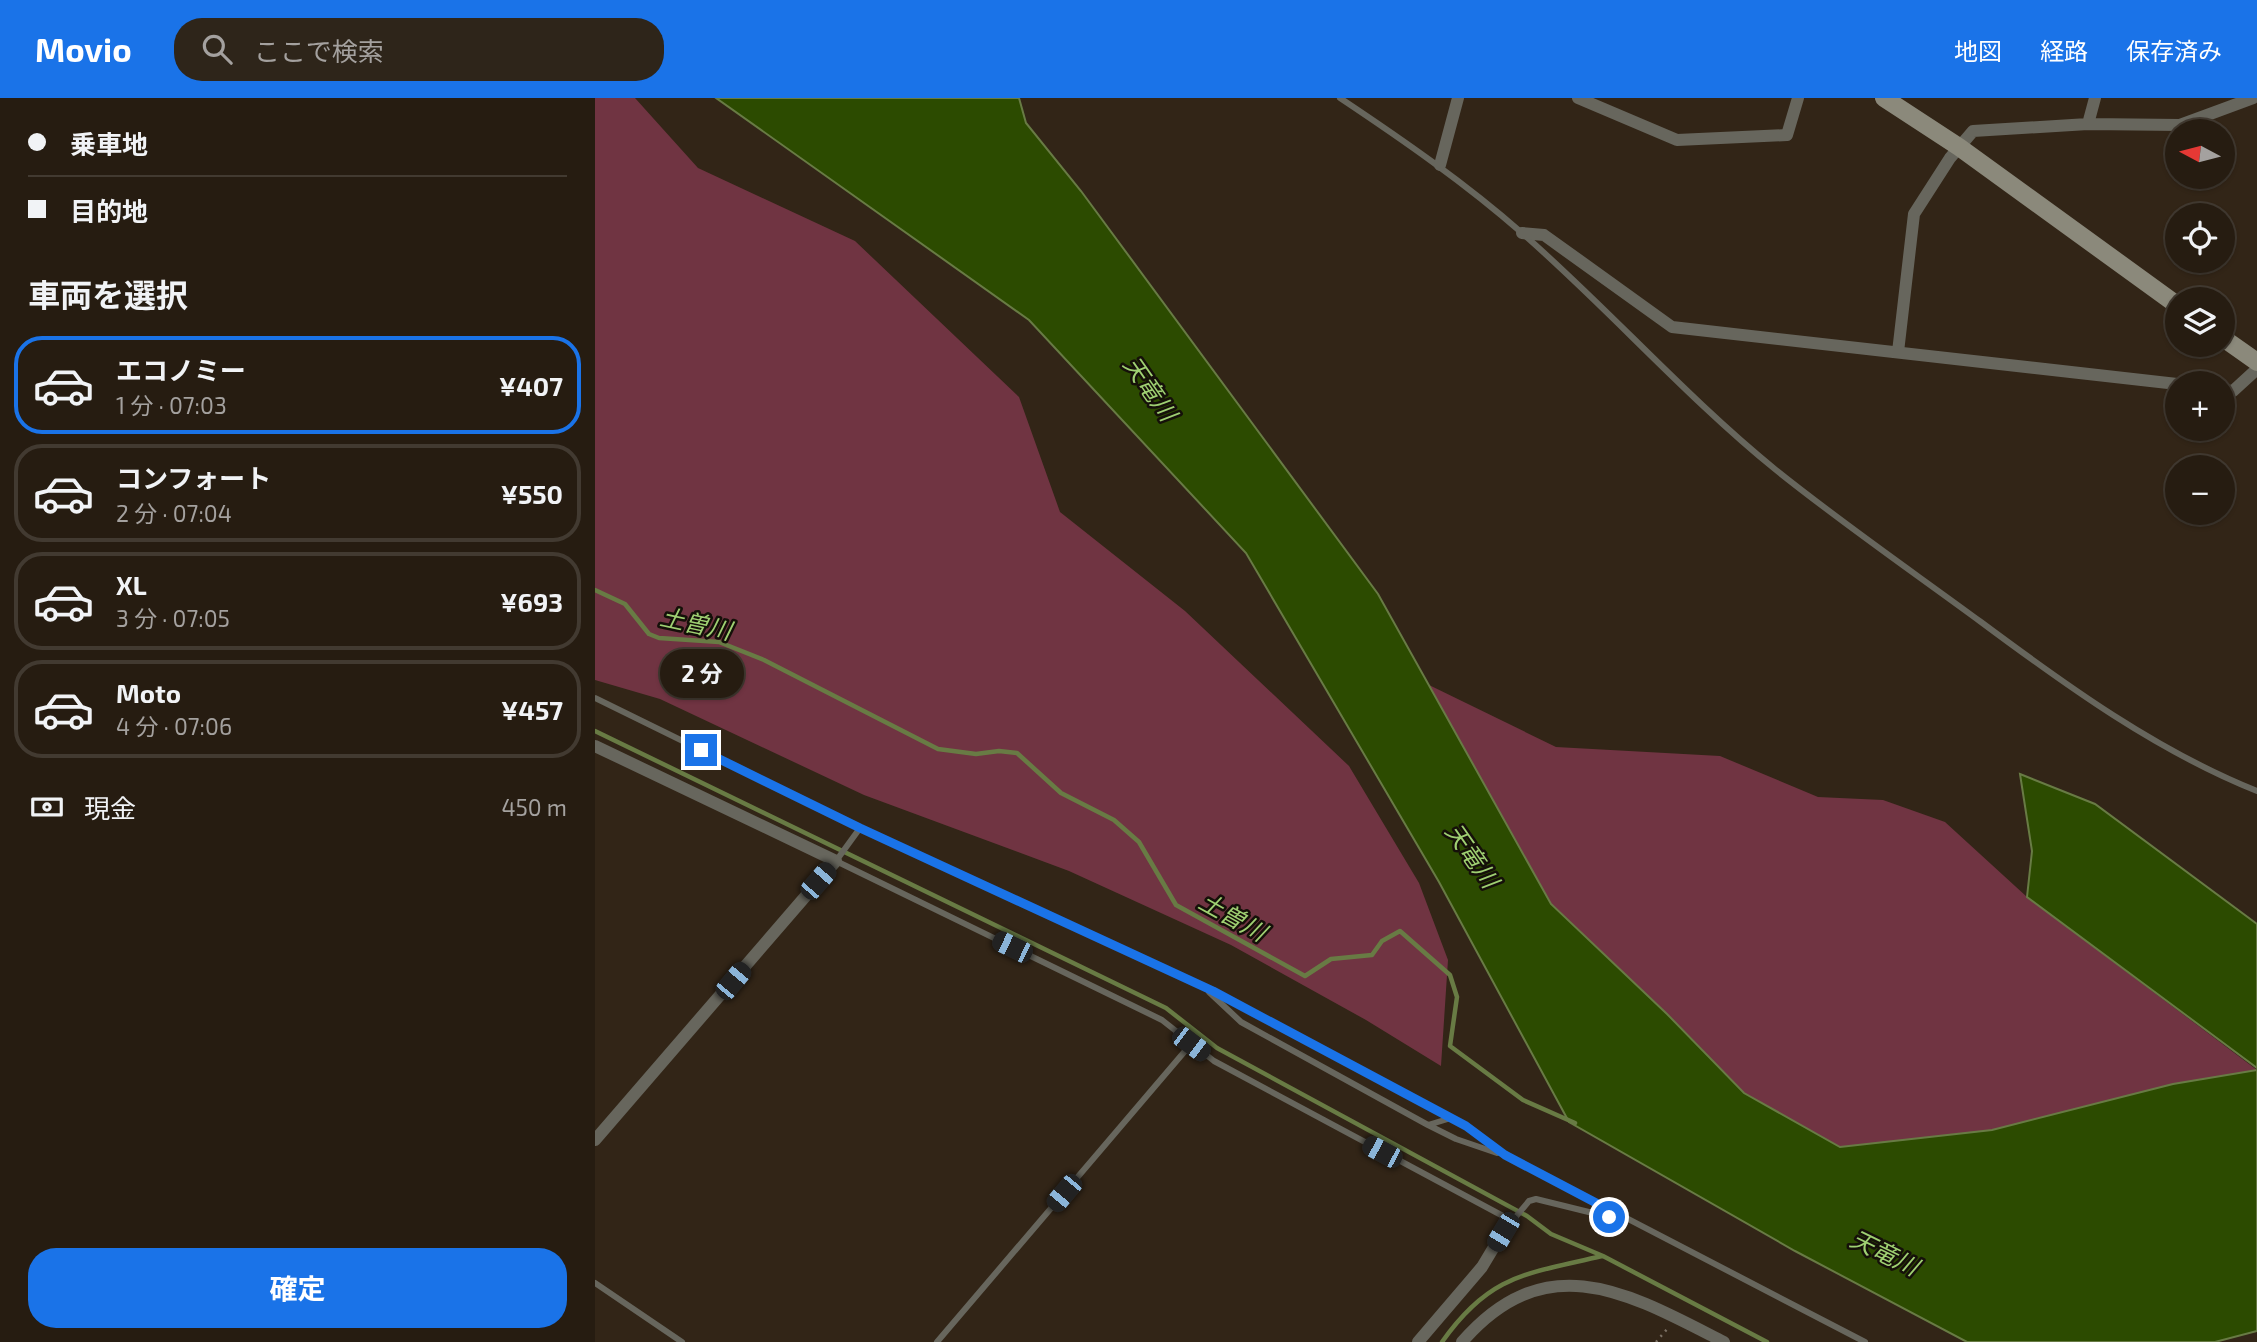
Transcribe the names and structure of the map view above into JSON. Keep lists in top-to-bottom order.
{
  "water": ["天竜川", "土曽川"],
  "north": "left",
  "page": {
    "header": "Movio",
    "search": "ここで検索",
    "nav": ["地図", "経路", "保存済み"],
    "banner": ["乗車地", "目的地"],
    "map_buttons": ["+", "−"],
    "heading": "車両を選択",
    "list": [
      {
        "name": "エコノミー",
        "note": "1 分 · 07:03",
        "value": "¥407"
      },
      {
        "name": "コンフォート",
        "note": "2 分 · 07:04",
        "value": "¥550"
      },
      {
        "name": "XL",
        "note": "3 分 · 07:05",
        "value": "¥693"
      },
      {
        "name": "Moto",
        "note": "4 分 · 07:06",
        "value": "¥457"
      }
    ],
    "bubble": "2 分",
    "pay": ["現金", "450 m"],
    "buttons": "確定"
  }
}
